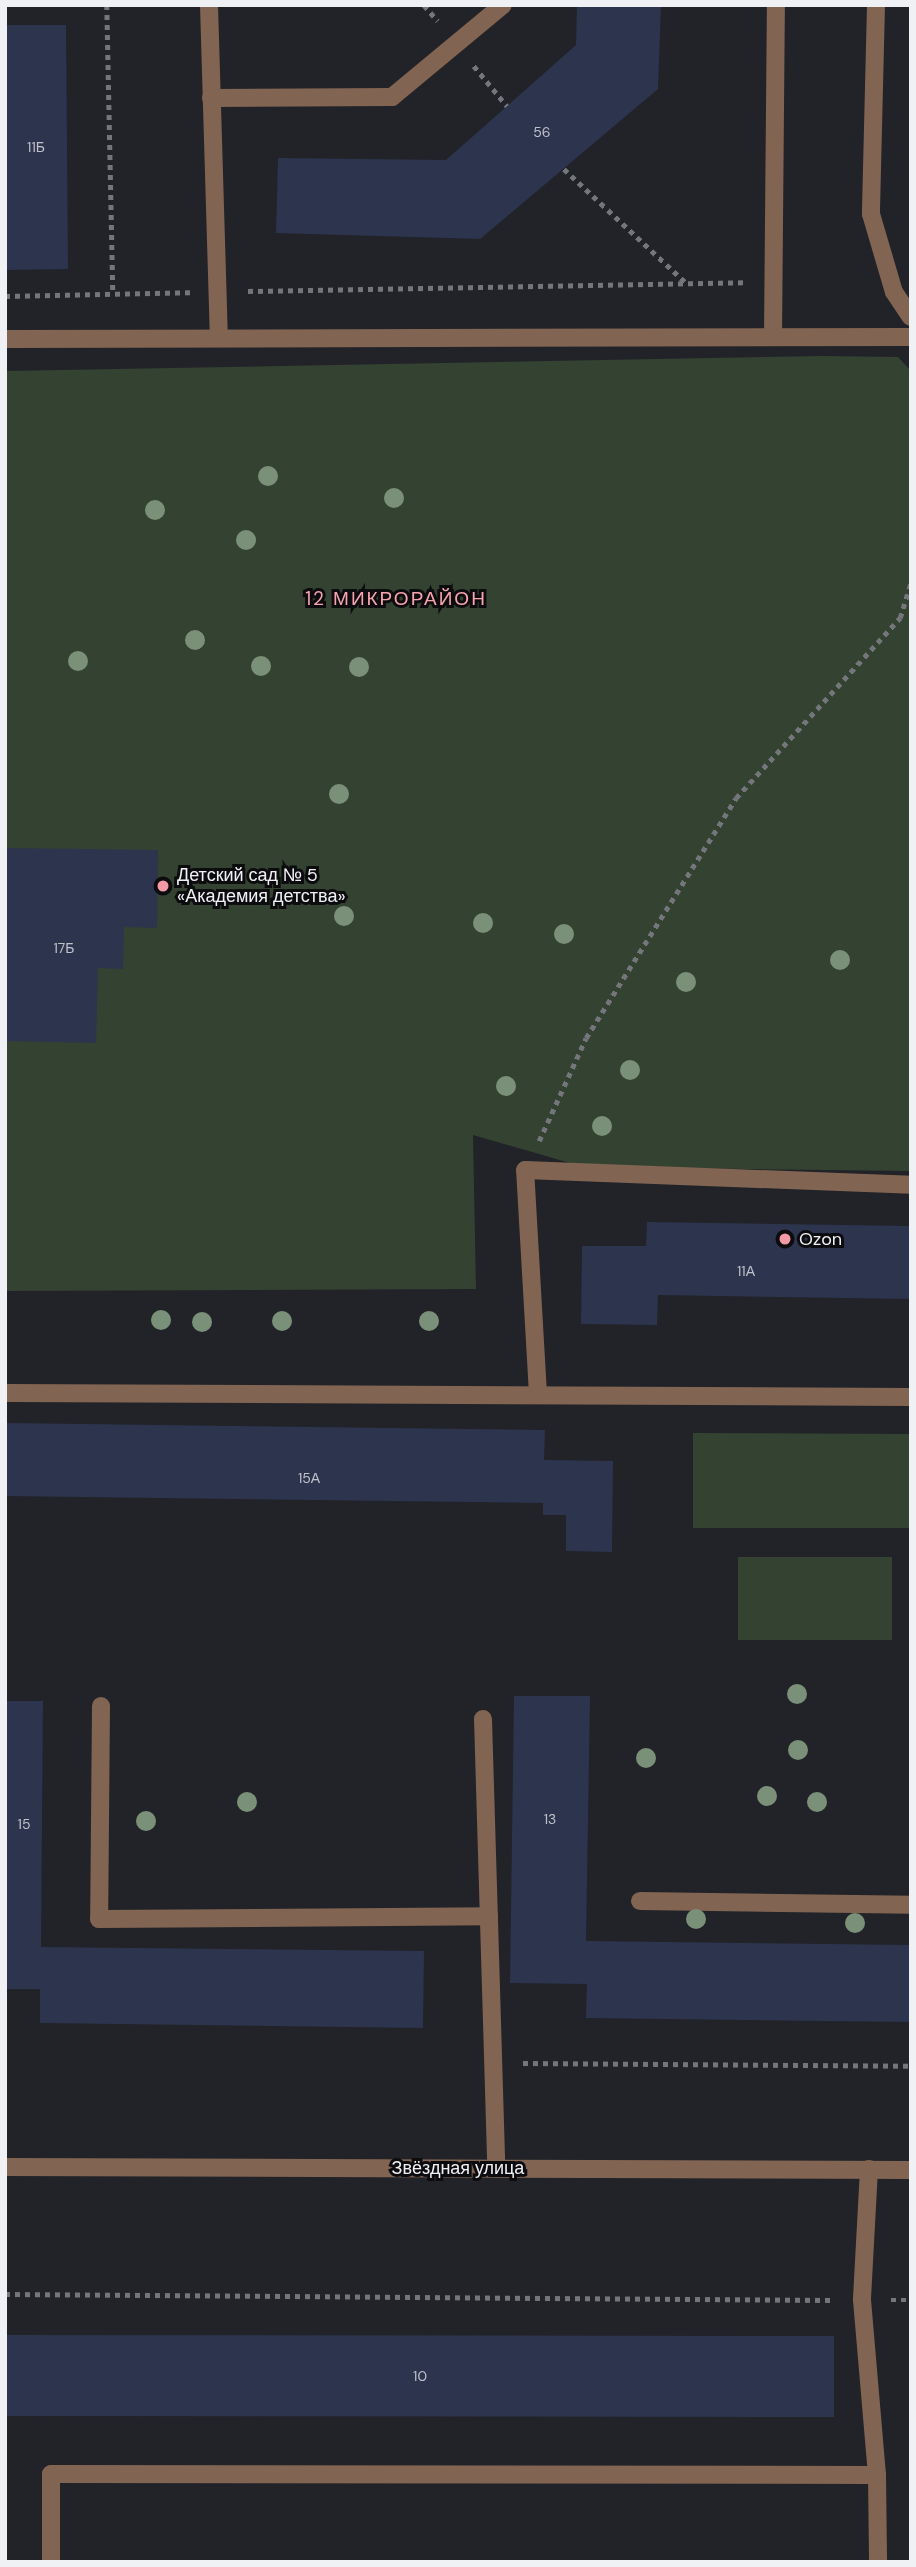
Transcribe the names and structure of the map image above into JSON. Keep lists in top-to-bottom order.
{
  "streets": {
    "street": ["Звёздная улица"]
  },
  "districts": ["12 МИКРОРАЙОН"],
  "places": ["Детский сад № 5 «Академия детства»", "Ozon"],
  "house_numbers": [
    "56",
    "11Б",
    "17Б",
    "11А",
    "15А",
    "13",
    "15",
    "10"
  ]
}
